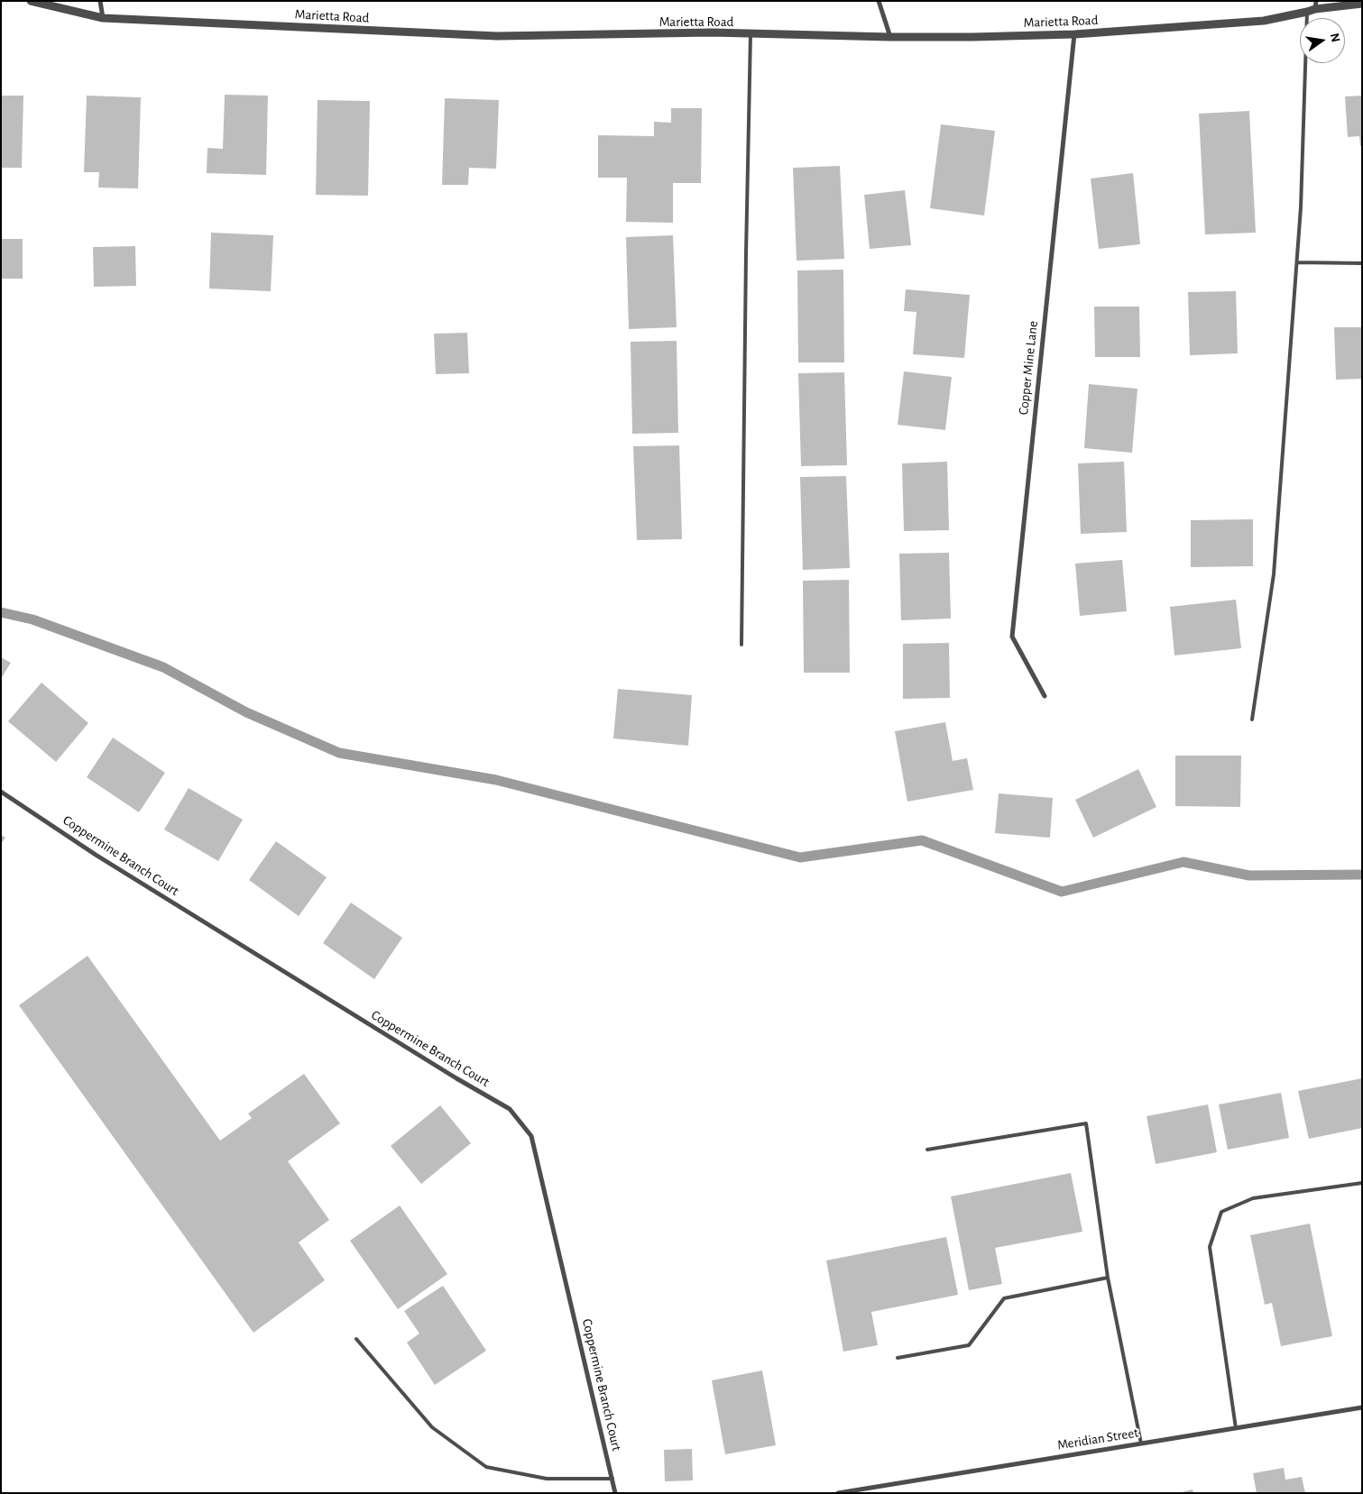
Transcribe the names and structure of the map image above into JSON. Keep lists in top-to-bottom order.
{
  "streets": {
    "street": [
      "Marietta Road",
      "Copper Mine Lane",
      "Coppermine Branch Court",
      "Meridian Street"
    ]
  },
  "crossings": [
    ["Marietta Road", "Copper Mine Lane"]
  ],
  "north": "right"
}
